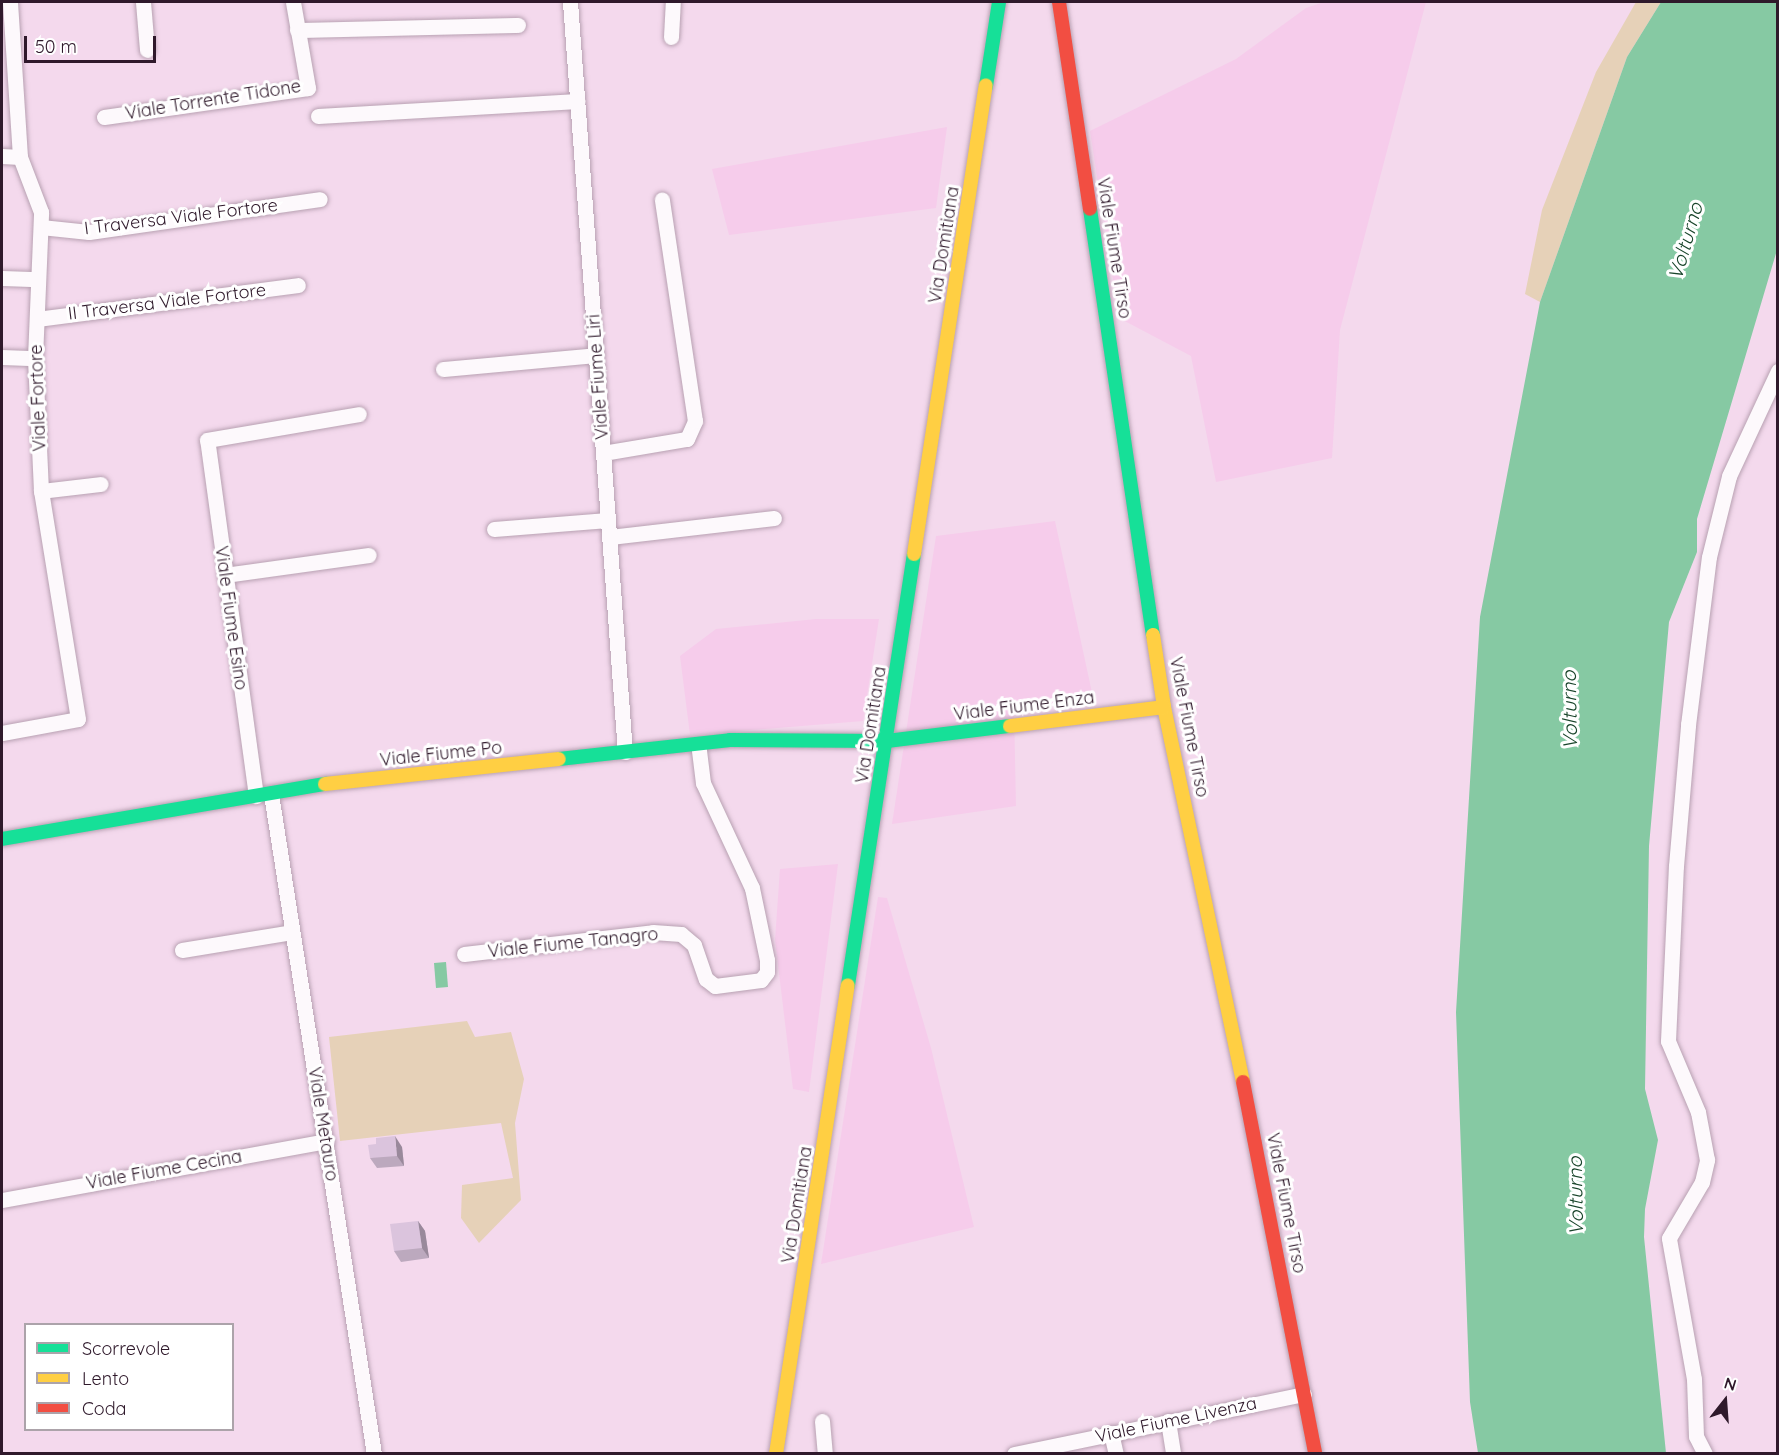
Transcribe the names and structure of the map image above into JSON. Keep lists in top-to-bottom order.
{
  "streets": {
    "street": [
      "Viale Torrente Tidone",
      "I Traversa Viale Fortore",
      "Via Domitiana",
      "Viale Fiume Tirso",
      "II Traversa Viale Fortore",
      "Viale Fiume Liri",
      "Viale Fortore",
      "Viale Fiume Esino",
      "Viale Fiume Enza",
      "Viale Fiume Po",
      "Viale Fiume Tanagro",
      "Viale Metauro",
      "Viale Fiume Cecina",
      "Viale Fiume Livenza"
    ]
  },
  "crossings": [
    ["I Traversa Viale Fortore", "Viale Fortore"],
    ["Via Domitiana", "Viale Fiume Enza"],
    ["Via Domitiana", "Viale Fiume Po"],
    ["Viale Fiume Tirso", "Viale Fiume Enza"],
    ["Viale Fiume Tirso", "Viale Fiume Livenza"],
    ["II Traversa Viale Fortore", "Viale Fortore"],
    ["Viale Fiume Liri", "Viale Fiume Po"],
    ["Viale Fiume Esino", "Viale Fiume Po"],
    ["Viale Fiume Esino", "Viale Metauro"],
    ["Viale Fiume Enza", "Viale Fiume Po"],
    ["Viale Fiume Po", "Viale Fiume Tanagro"],
    ["Viale Fiume Po", "Viale Metauro"],
    ["Viale Metauro", "Viale Fiume Cecina"]
  ],
  "water": ["Volturno"],
  "legend": ["Scorrevole", "Lento", "Coda"],
  "scale_bar": "50 m",
  "north": "top"
}
